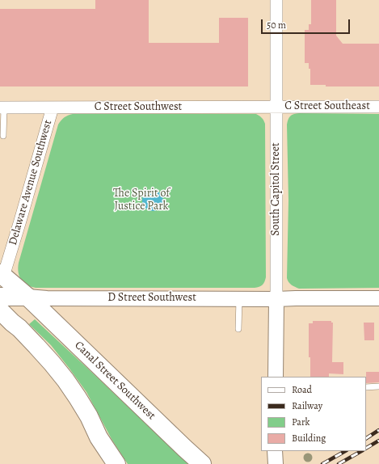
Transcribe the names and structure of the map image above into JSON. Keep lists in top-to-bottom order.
{
  "streets": {
    "main road": ["Canal Street Southwest"],
    "street": [
      "C Street Southeast",
      "C Street Southwest",
      "Delaware Avenue Southwest",
      "South Capitol Street",
      "D Street Southwest"
    ]
  },
  "crossings": [
    ["C Street Southeast", "C Street Southwest"],
    ["C Street Southeast", "South Capitol Street"],
    ["C Street Southwest", "Delaware Avenue Southwest"],
    ["C Street Southwest", "South Capitol Street"],
    ["Delaware Avenue Southwest", "Canal Street Southwest"],
    ["South Capitol Street", "D Street Southwest"],
    ["D Street Southwest", "Canal Street Southwest"]
  ],
  "parks": ["The Spirit of Justice Park"],
  "legend": [
    "Road",
    "Railway",
    "Park",
    "Building"
  ],
  "scale_bar": "50 m"
}
